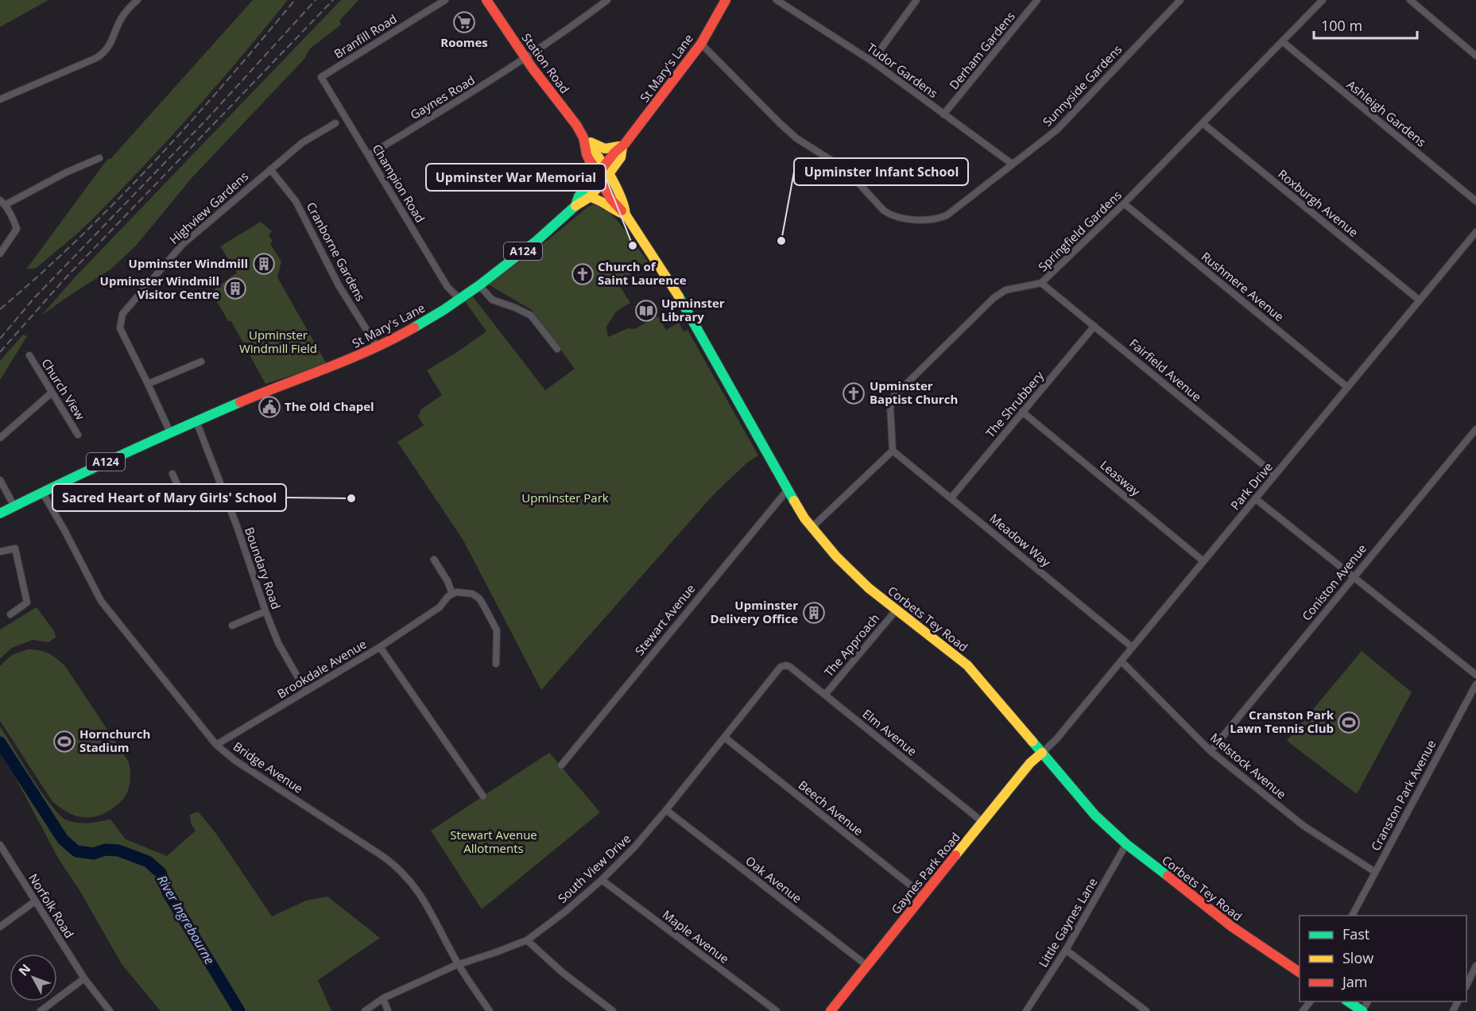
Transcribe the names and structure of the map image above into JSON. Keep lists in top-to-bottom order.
{
  "streets": {
    "main road": [
      "Station Road",
      "St Mary's Lane",
      "A124",
      "Corbets Tey Road",
      "Gaynes Park Road"
    ],
    "street": [
      "Branfill Road",
      "Derham Gardens",
      "Tudor Gardens",
      "Sunnyside Gardens",
      "Gaynes Road",
      "Ashleigh Gardens",
      "Champion Road",
      "Roxburgh Avenue",
      "Highview Gardens",
      "Springfield Gardens",
      "Cranborne Gardens",
      "Rushmere Avenue",
      "Fairfield Avenue",
      "Church View",
      "The Shrubbery",
      "Leasway",
      "Park Drive",
      "Meadow Way",
      "Boundary Road",
      "Coniston Avenue",
      "Stewart Avenue",
      "The Approach",
      "Brookdale Avenue",
      "Elm Avenue",
      "Melstock Avenue",
      "Bridge Avenue",
      "Cranston Park Avenue",
      "Beech Avenue",
      "South View Drive",
      "Oak Avenue",
      "Norfolk Road",
      "Little Gaynes Lane",
      "Maple Avenue"
    ]
  },
  "crossings": [
    ["Branfill Road", "Champion Road"],
    ["Derham Gardens", "Tudor Gardens"],
    ["Station Road", "St Mary's Lane"],
    ["Station Road", "Gaynes Road"],
    ["Station Road", "Corbets Tey Road"],
    ["St Mary's Lane", "Sunnyside Gardens"],
    ["St Mary's Lane", "Champion Road"],
    ["St Mary's Lane", "Highview Gardens"],
    ["St Mary's Lane", "A124"],
    ["St Mary's Lane", "Cranborne Gardens"],
    ["St Mary's Lane", "Boundary Road"],
    ["St Mary's Lane", "Corbets Tey Road"],
    ["St Mary's Lane", "Bridge Avenue"],
    ["Tudor Gardens", "Sunnyside Gardens"],
    ["Gaynes Road", "Champion Road"],
    ["Ashleigh Gardens", "Springfield Gardens"],
    ["Roxburgh Avenue", "Springfield Gardens"],
    ["Roxburgh Avenue", "Park Drive"],
    ["Highview Gardens", "Cranborne Gardens"],
    ["Springfield Gardens", "Rushmere Avenue"],
    ["Springfield Gardens", "Fairfield Avenue"],
    ["Springfield Gardens", "Meadow Way"],
    ["A124", "Bridge Avenue"],
    ["Rushmere Avenue", "Park Drive"],
    ["Fairfield Avenue", "The Shrubbery"],
    ["Fairfield Avenue", "Park Drive"],
    ["The Shrubbery", "Leasway"],
    ["The Shrubbery", "Meadow Way"],
    ["Leasway", "Park Drive"],
    ["Park Drive", "Meadow Way"],
    ["Park Drive", "Corbets Tey Road"],
    ["Park Drive", "Melstock Avenue"],
    ["Park Drive", "Gaynes Park Road"],
    ["Boundary Road", "Brookdale Avenue"],
    ["Coniston Avenue", "Melstock Avenue"],
    ["Corbets Tey Road", "Stewart Avenue"],
    ["Corbets Tey Road", "The Approach"],
    ["Corbets Tey Road", "Gaynes Park Road"],
    ["Corbets Tey Road", "Little Gaynes Lane"],
    ["The Approach", "Elm Avenue"],
    ["Brookdale Avenue", "Bridge Avenue"],
    ["Elm Avenue", "South View Drive"],
    ["Elm Avenue", "Gaynes Park Road"],
    ["Melstock Avenue", "Cranston Park Avenue"],
    ["Bridge Avenue", "South View Drive"],
    ["Beech Avenue", "South View Drive"],
    ["Beech Avenue", "Gaynes Park Road"],
    ["South View Drive", "Oak Avenue"],
    ["South View Drive", "Maple Avenue"],
    ["Gaynes Park Road", "Oak Avenue"]
  ],
  "water": ["River Ingrebourne"],
  "parks": ["Upminster Windmill Field", "Upminster Park", "Stewart Avenue Allotments"],
  "places": {
    "supermarket": ["Roomes"],
    "other": ["Upminster Infant School", "Upminster War Memorial", "Sacred Heart of Mary Girls' School"],
    "building": ["Upminster Windmill", "Upminster Windmill Visitor Centre", "Upminster Delivery Office"],
    "church": ["Church of Saint Laurence", "Upminster Baptist Church"],
    "library": ["Upminster Library"],
    "public building": ["The Old Chapel"],
    "sports": ["Cranston Park Lawn Tennis Club", "Hornchurch Stadium"]
  },
  "legend": ["Fast", "Slow", "Jam"],
  "scale_bar": "100 m",
  "north": "top left"
}
